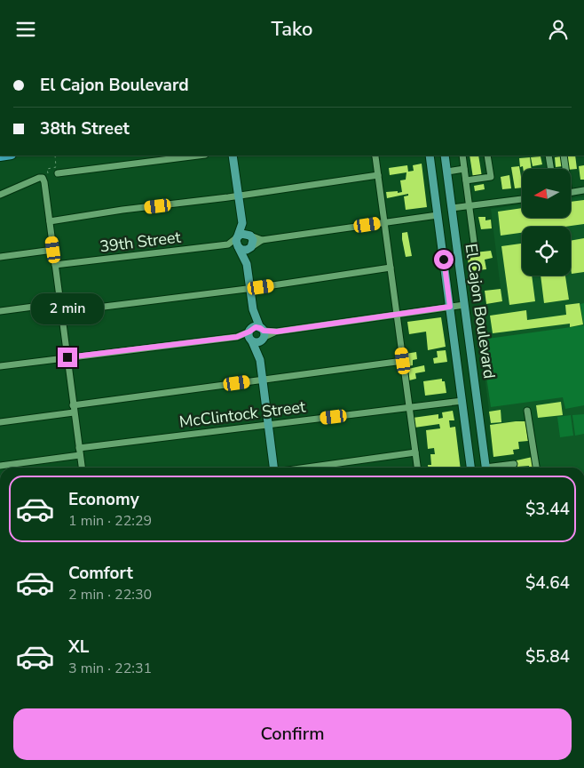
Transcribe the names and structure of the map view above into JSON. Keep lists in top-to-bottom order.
{
  "streets": {
    "main road": ["El Cajon Boulevard"],
    "street": ["39th Street", "McClintock Street"]
  },
  "crossings": [
    ["El Cajon Boulevard", "McClintock Street"]
  ],
  "north": "left",
  "page": {
    "header": "Tako",
    "banner": ["El Cajon Boulevard", "38th Street"],
    "bubble": "2 min",
    "list": [
      {
        "name": "Economy",
        "note": "1 min · 22:29",
        "value": "$3.44"
      },
      {
        "name": "Comfort",
        "note": "2 min · 22:30",
        "value": "$4.64"
      },
      {
        "name": "XL",
        "note": "3 min · 22:31",
        "value": "$5.84"
      }
    ],
    "buttons": "Confirm"
  }
}
